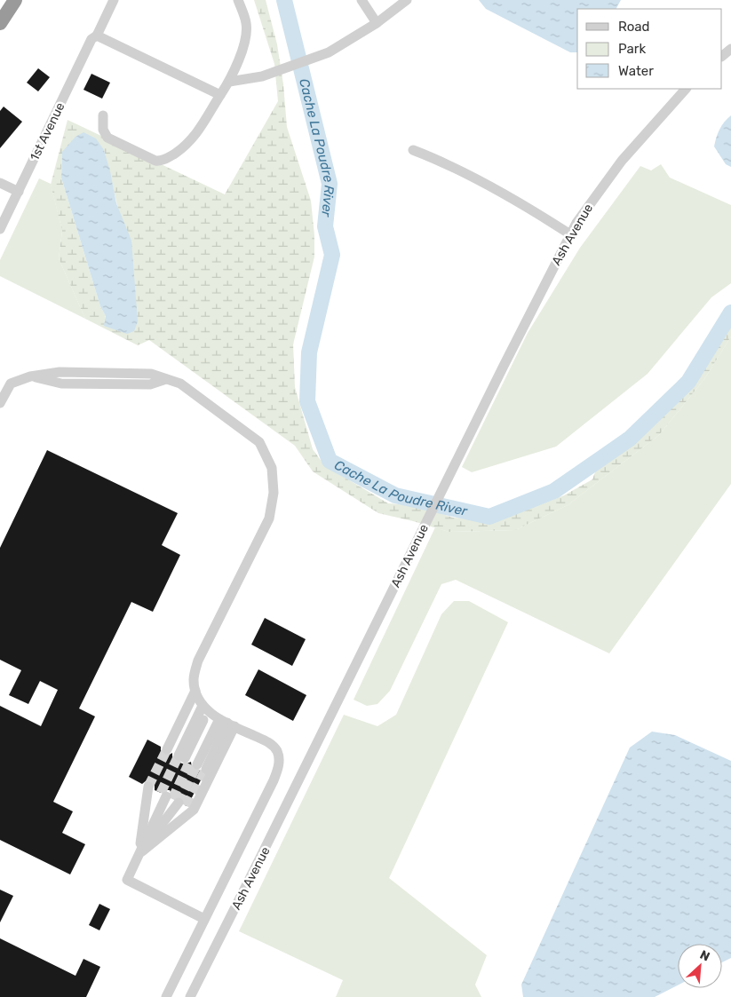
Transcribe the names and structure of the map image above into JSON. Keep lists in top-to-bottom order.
{
  "streets": {
    "street": ["1st Avenue", "Ash Avenue"]
  },
  "water": ["Cache La Poudre River"],
  "legend": ["Road", "Park", "Water"],
  "north": "top right"
}
